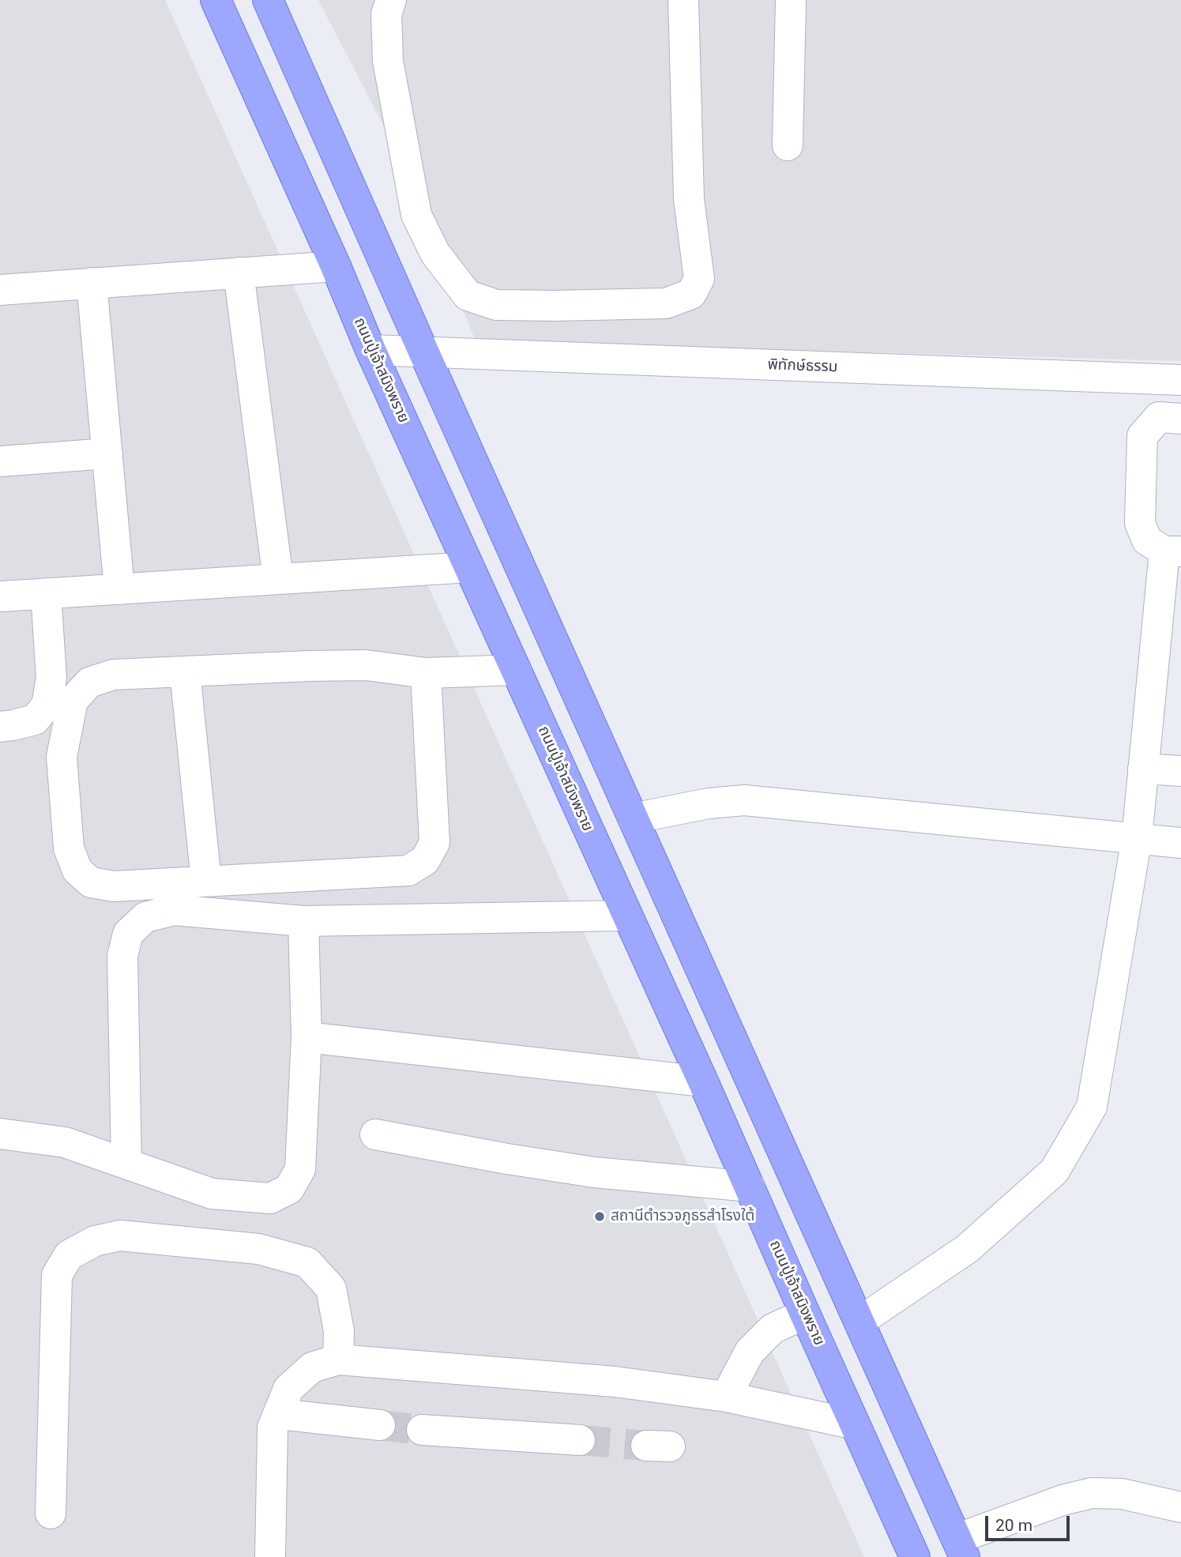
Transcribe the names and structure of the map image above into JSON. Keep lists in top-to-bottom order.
{
  "streets": {
    "main road": ["ถนนปู่เจ้าสมิงพราย"],
    "street": ["พิทักษ์ธรรม"]
  },
  "crossings": [
    ["พิทักษ์ธรรม", "ถนนปู่เจ้าสมิงพราย"]
  ],
  "places": ["สถานีตำรวจภูธรสำโรงใต้"],
  "scale_bar": "20 m"
}
